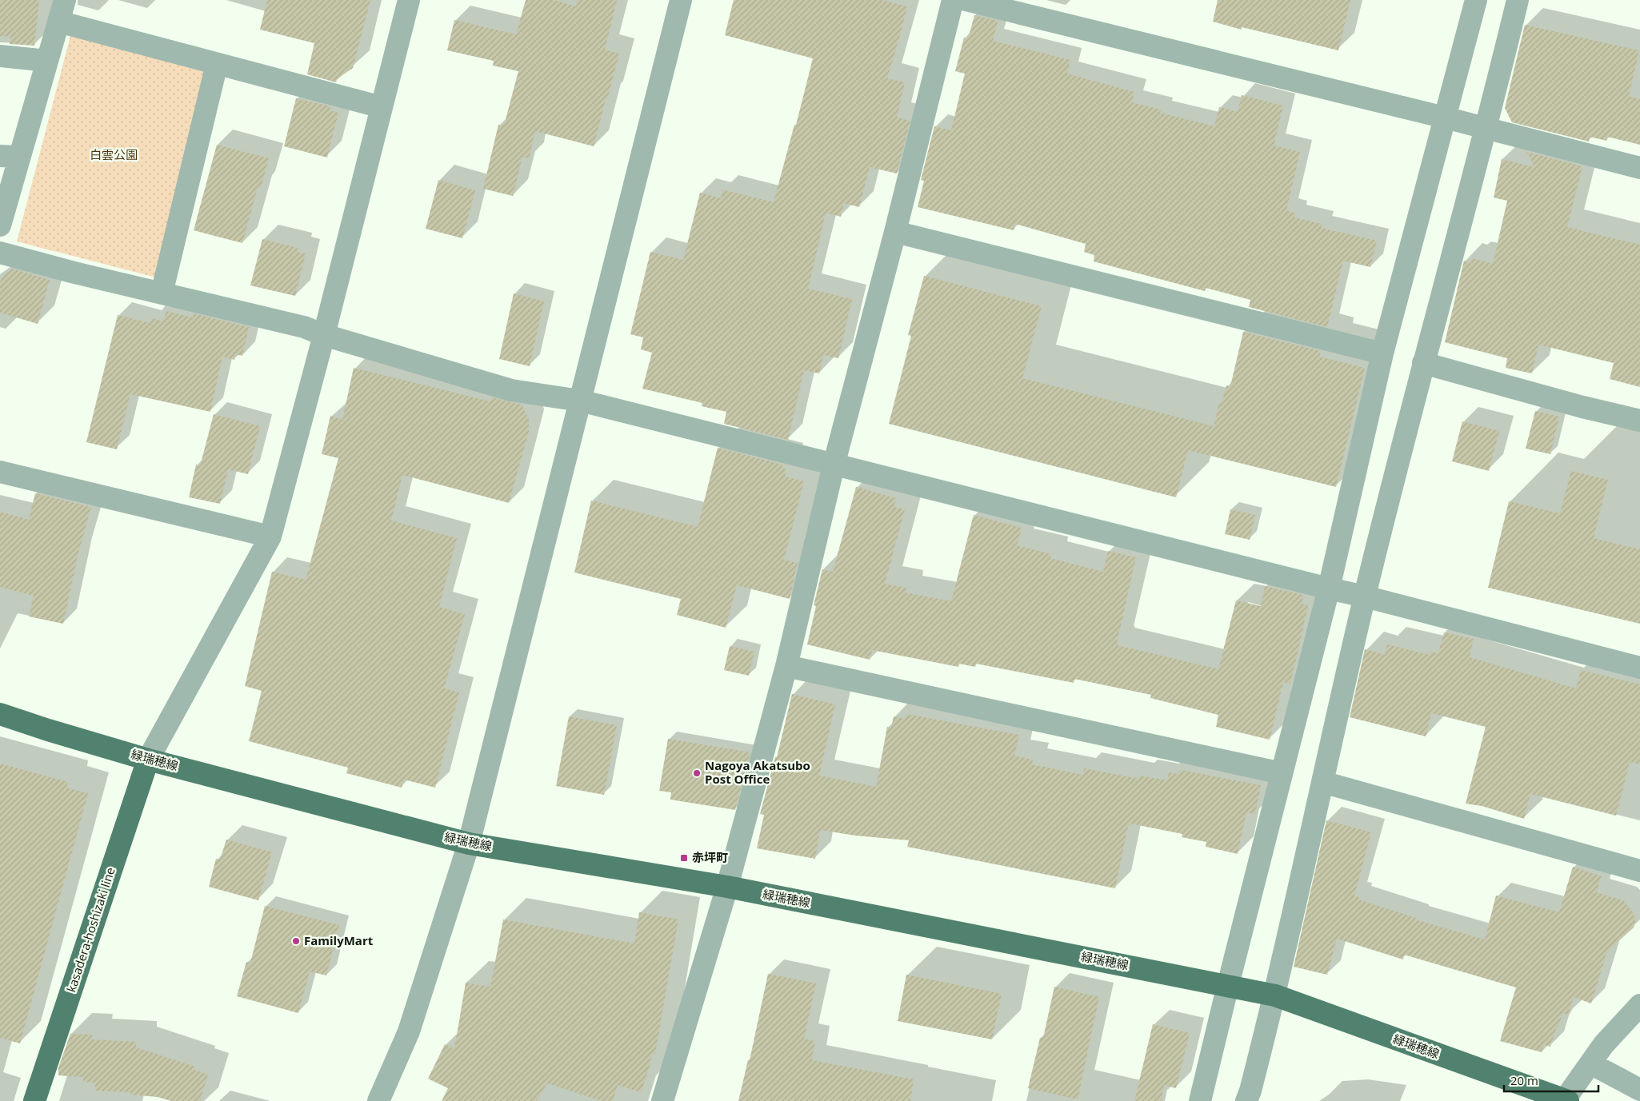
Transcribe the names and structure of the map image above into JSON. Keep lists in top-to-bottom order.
{
  "streets": {
    "main road": ["緑瑞穂線", "kasadera-hoshizaki line"]
  },
  "crossings": [
    ["緑瑞穂線", "kasadera-hoshizaki line"]
  ],
  "parks": ["白雲公園"],
  "places": {
    "other": ["Nagoya Akatsubo Post Office", "FamilyMart"],
    "transit": ["赤坪町"]
  },
  "scale_bar": "20 m"
}
